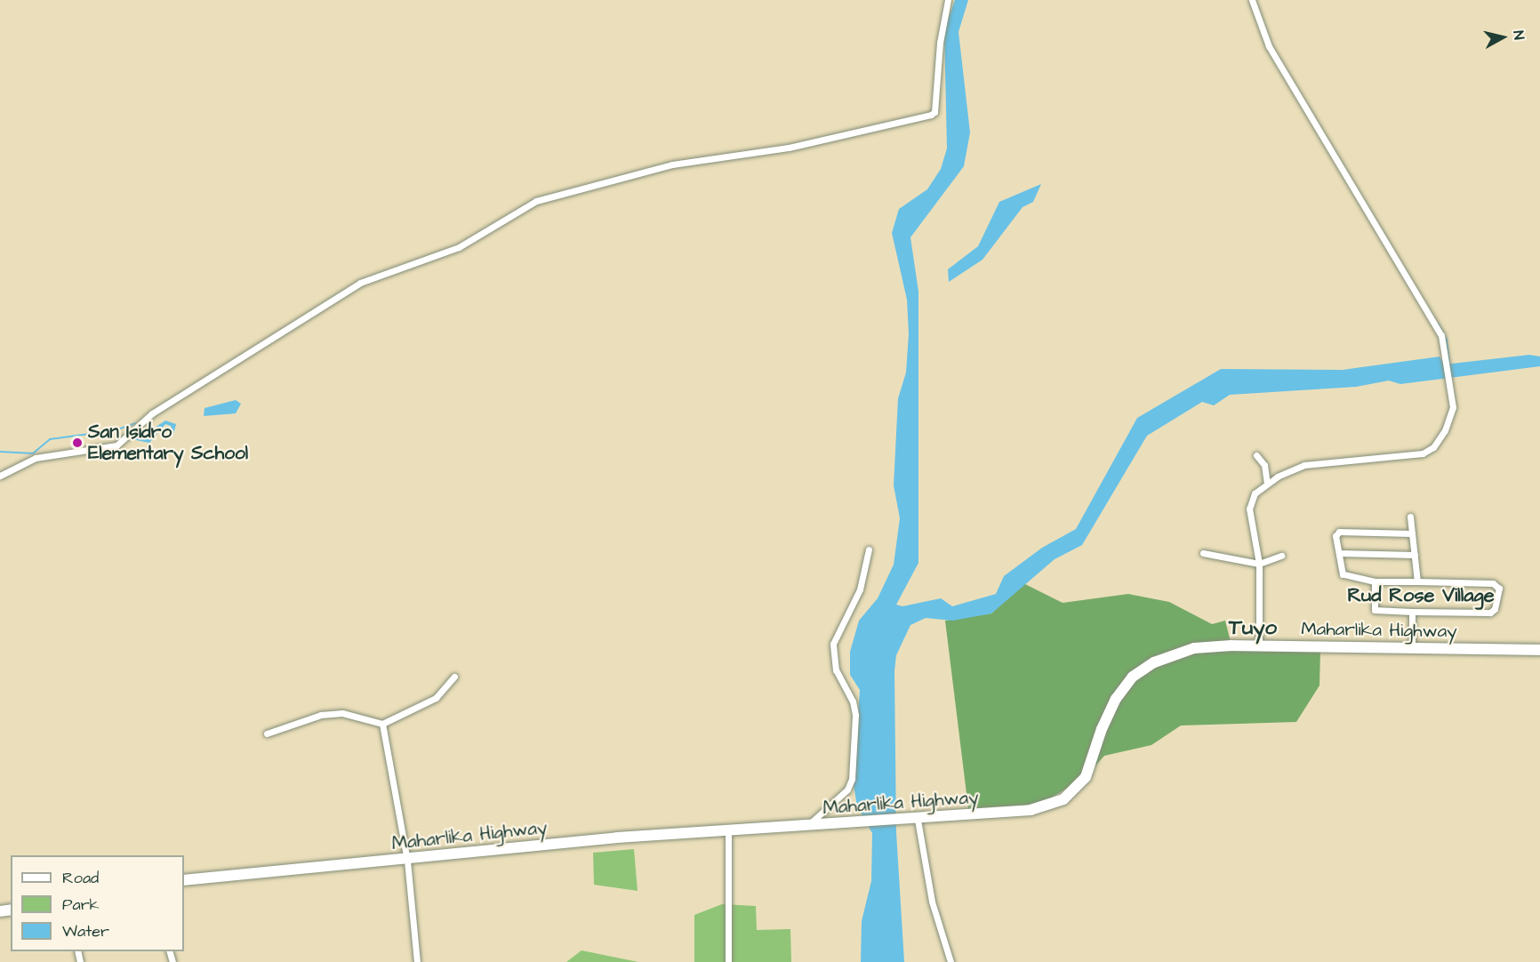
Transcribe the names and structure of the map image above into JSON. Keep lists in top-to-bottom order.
{
  "streets": {
    "highway": ["Maharlika Highway"]
  },
  "districts": ["Rud Rose Village", "Tuyo"],
  "places": ["San Isidro Elementary School"],
  "legend": ["Road", "Park", "Water"],
  "north": "right"
}
